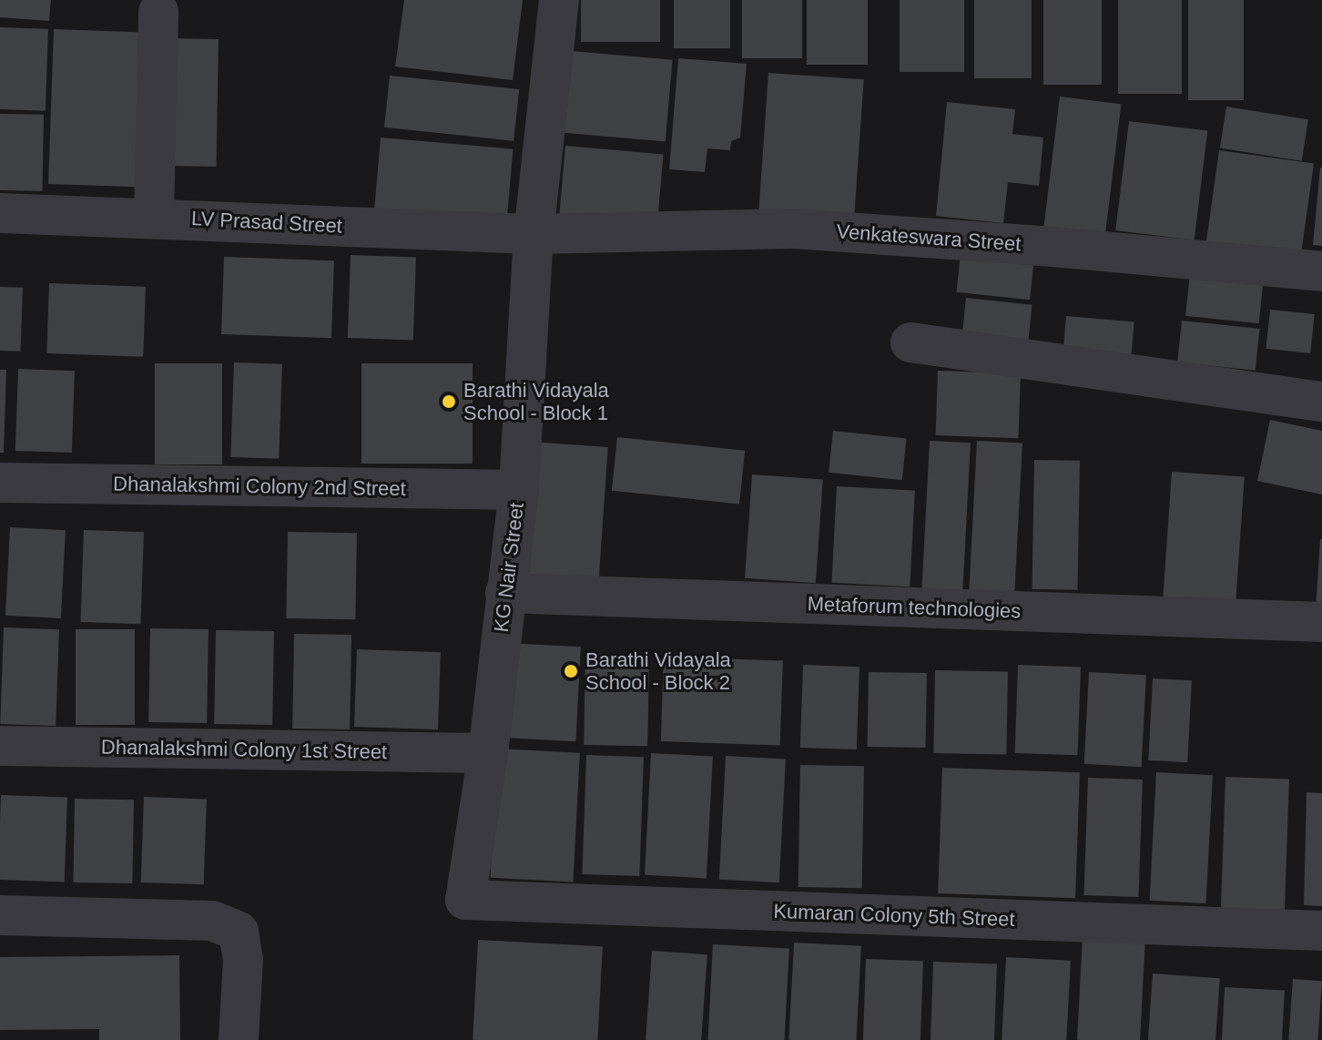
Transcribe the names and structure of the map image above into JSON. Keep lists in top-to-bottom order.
{
  "streets": {
    "street": [
      "LV Prasad Street",
      "Venkateswara Street",
      "Dhanalakshmi Colony 2nd Street",
      "KG Nair Street",
      "Metaforum technologies",
      "Dhanalakshmi Colony 1st Street",
      "Kumaran Colony 5th Street"
    ]
  },
  "crossings": [
    ["LV Prasad Street", "Venkateswara Street"],
    ["LV Prasad Street", "KG Nair Street"],
    ["Venkateswara Street", "KG Nair Street"],
    ["Dhanalakshmi Colony 2nd Street", "KG Nair Street"],
    ["KG Nair Street", "Metaforum technologies"],
    ["KG Nair Street", "Dhanalakshmi Colony 1st Street"],
    ["KG Nair Street", "Kumaran Colony 5th Street"]
  ],
  "places": ["Barathi Vidayala School - Block 1", "Barathi Vidayala School - Block 2"]
}
